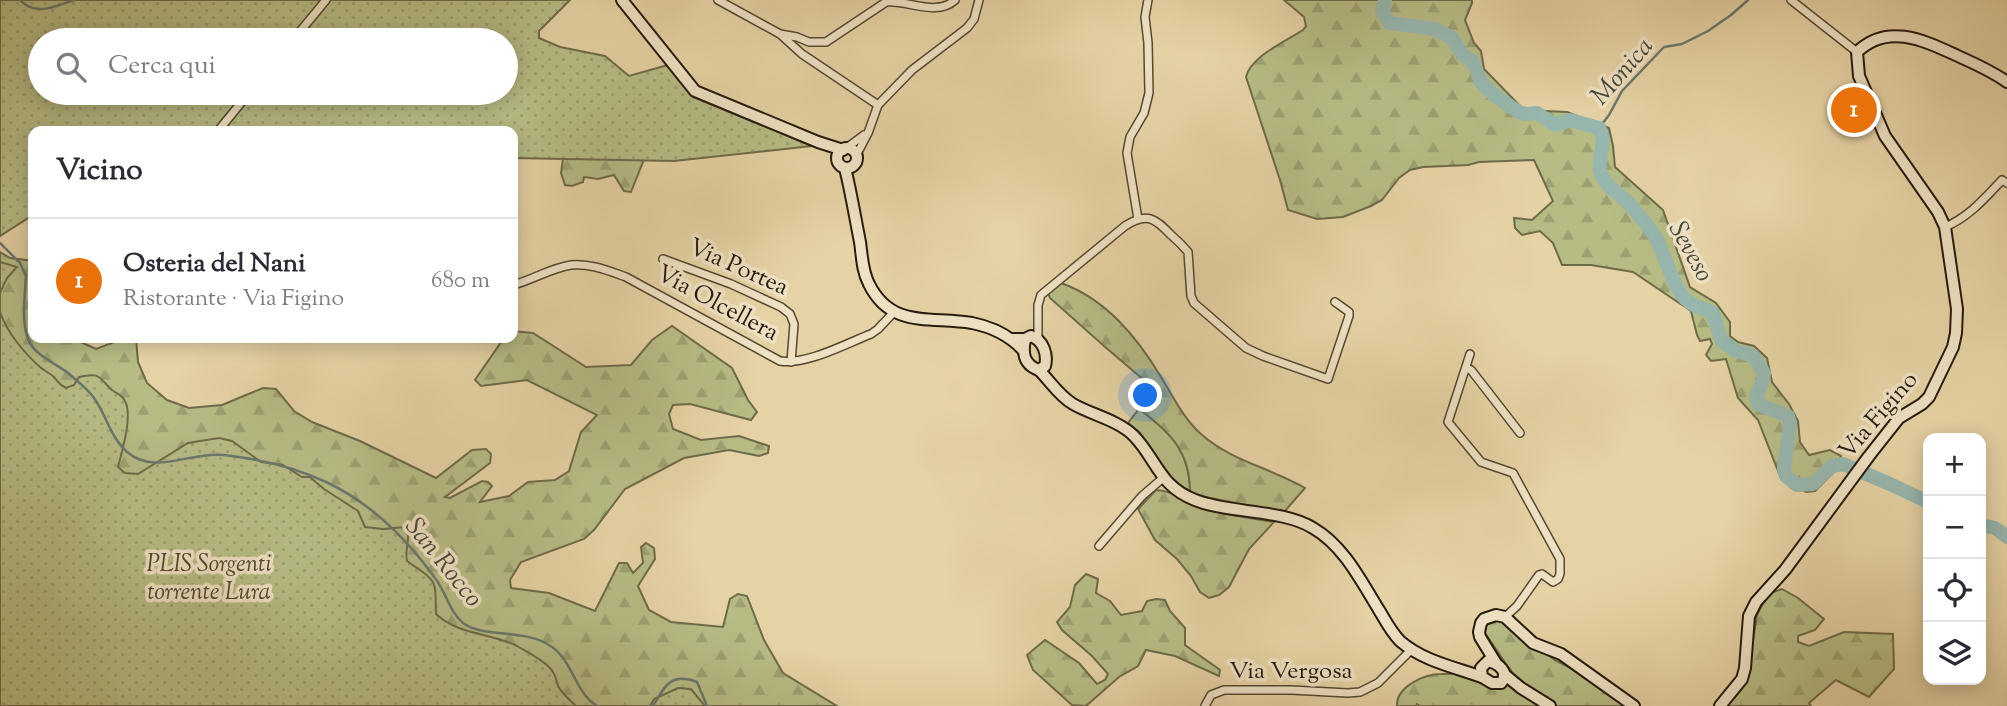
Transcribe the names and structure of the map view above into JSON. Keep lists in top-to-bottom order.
{
  "streets": {
    "street": [
      "Via Portea",
      "Via Olcellera",
      "Via Figino",
      "Via Vergosa"
    ]
  },
  "crossings": [
    ["Via Portea", "Via Olcellera"]
  ],
  "water": ["Monica", "Seveso", "San Rocco"],
  "parks": ["PLIS Sorgenti torrente Lura"],
  "page": {
    "search": "Cerca qui",
    "pins": "1",
    "heading": "Vicino",
    "list": [
      {
        "mark": "1",
        "name": "Osteria del Nani",
        "note": "Ristorante · Via Figino",
        "value": "680 m"
      }
    ],
    "map_buttons": ["+", "−"]
  }
}
